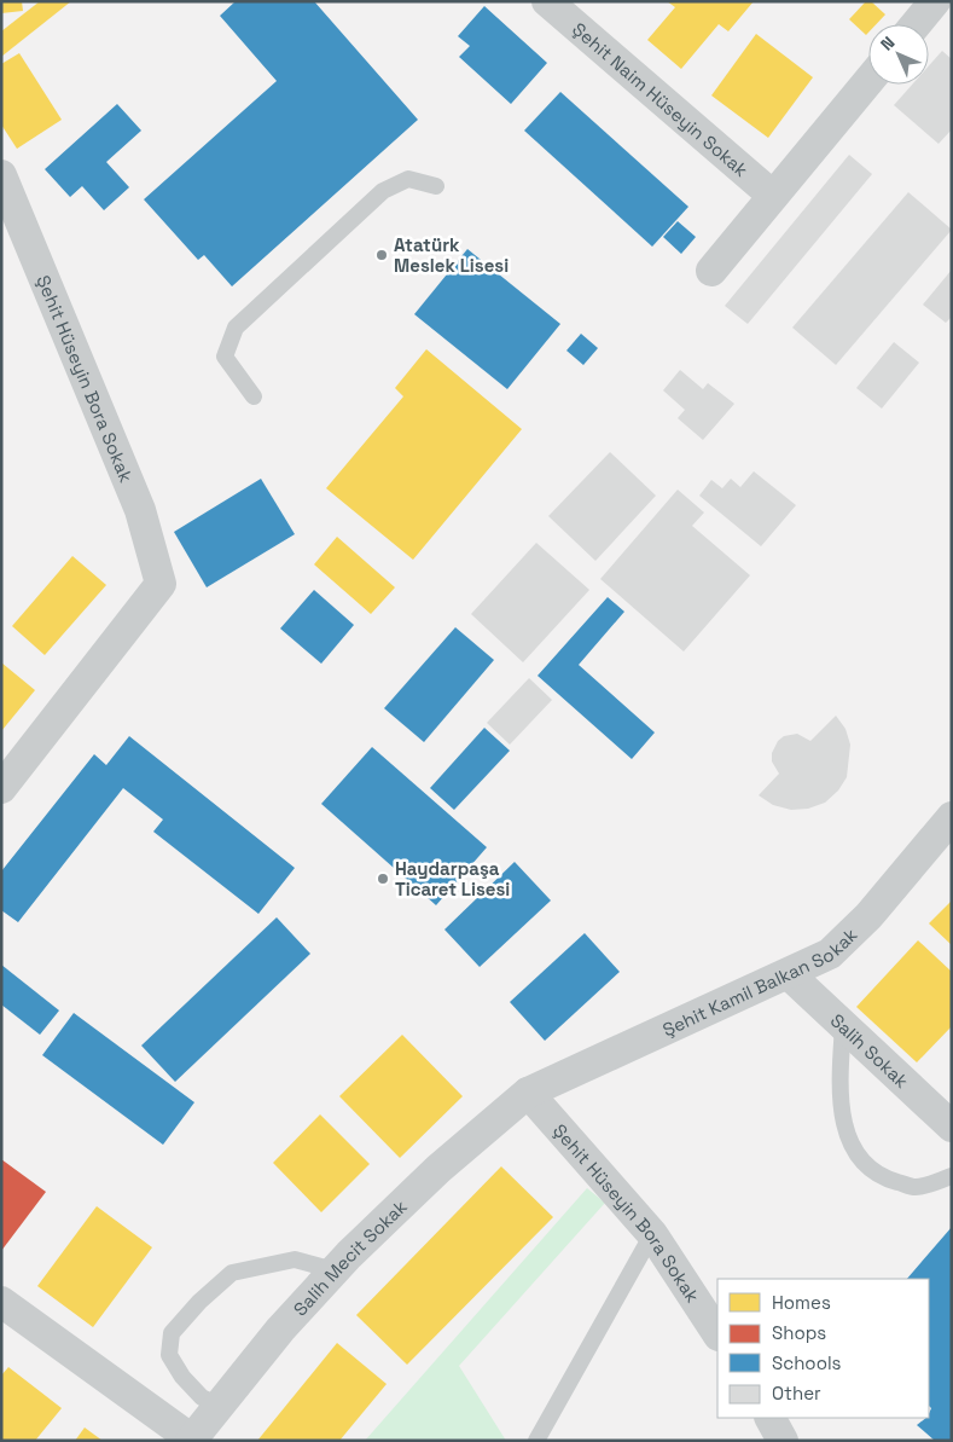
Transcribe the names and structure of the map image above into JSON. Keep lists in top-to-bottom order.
{
  "streets": {
    "street": [
      "Şehit Naim Hüseyin Sokak",
      "Şehit Hüseyin Bora Sokak",
      "Şehit Kamil Balkan Sokak",
      "Salih Sokak",
      "Salih Mecit Sokak"
    ]
  },
  "crossings": [
    ["Şehit Hüseyin Bora Sokak", "Şehit Kamil Balkan Sokak"],
    ["Şehit Hüseyin Bora Sokak", "Salih Mecit Sokak"],
    ["Şehit Kamil Balkan Sokak", "Salih Sokak"],
    ["Şehit Kamil Balkan Sokak", "Salih Mecit Sokak"]
  ],
  "places": ["Atatürk Meslek Lisesi", "Haydarpaşa Ticaret Lisesi"],
  "legend": [
    "Homes",
    "Shops",
    "Schools",
    "Other"
  ],
  "north": "top left"
}
